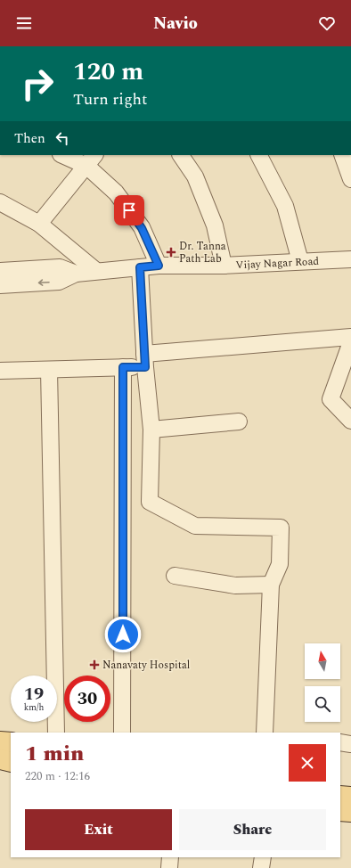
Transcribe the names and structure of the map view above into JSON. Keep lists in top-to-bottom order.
{
  "streets": {
    "street": ["Vijay Nagar Road"]
  },
  "places": {
    "health": ["Dr. Tanna Path Lab", "Nanavaty Hospital"]
  },
  "north": "top",
  "page": {
    "header": "Navio",
    "turn": ["120 m", "Turn right"],
    "then": "Then",
    "speed": "19 km/h",
    "limit": "30",
    "heading": ["1 min", "220 m · 12:16"],
    "buttons": ["Exit", "Share"]
  }
}
